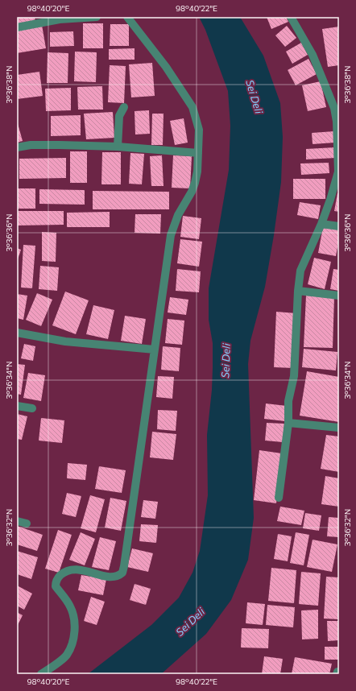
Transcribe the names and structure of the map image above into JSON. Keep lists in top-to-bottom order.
{
  "water": ["Sei Deli"],
  "coordinates": [
    "98°40'20\"E",
    "98°40'22\"E",
    "3°36'38\"N",
    "3°36'36\"N",
    "3°36'34\"N",
    "3°36'32\"N"
  ]
}
